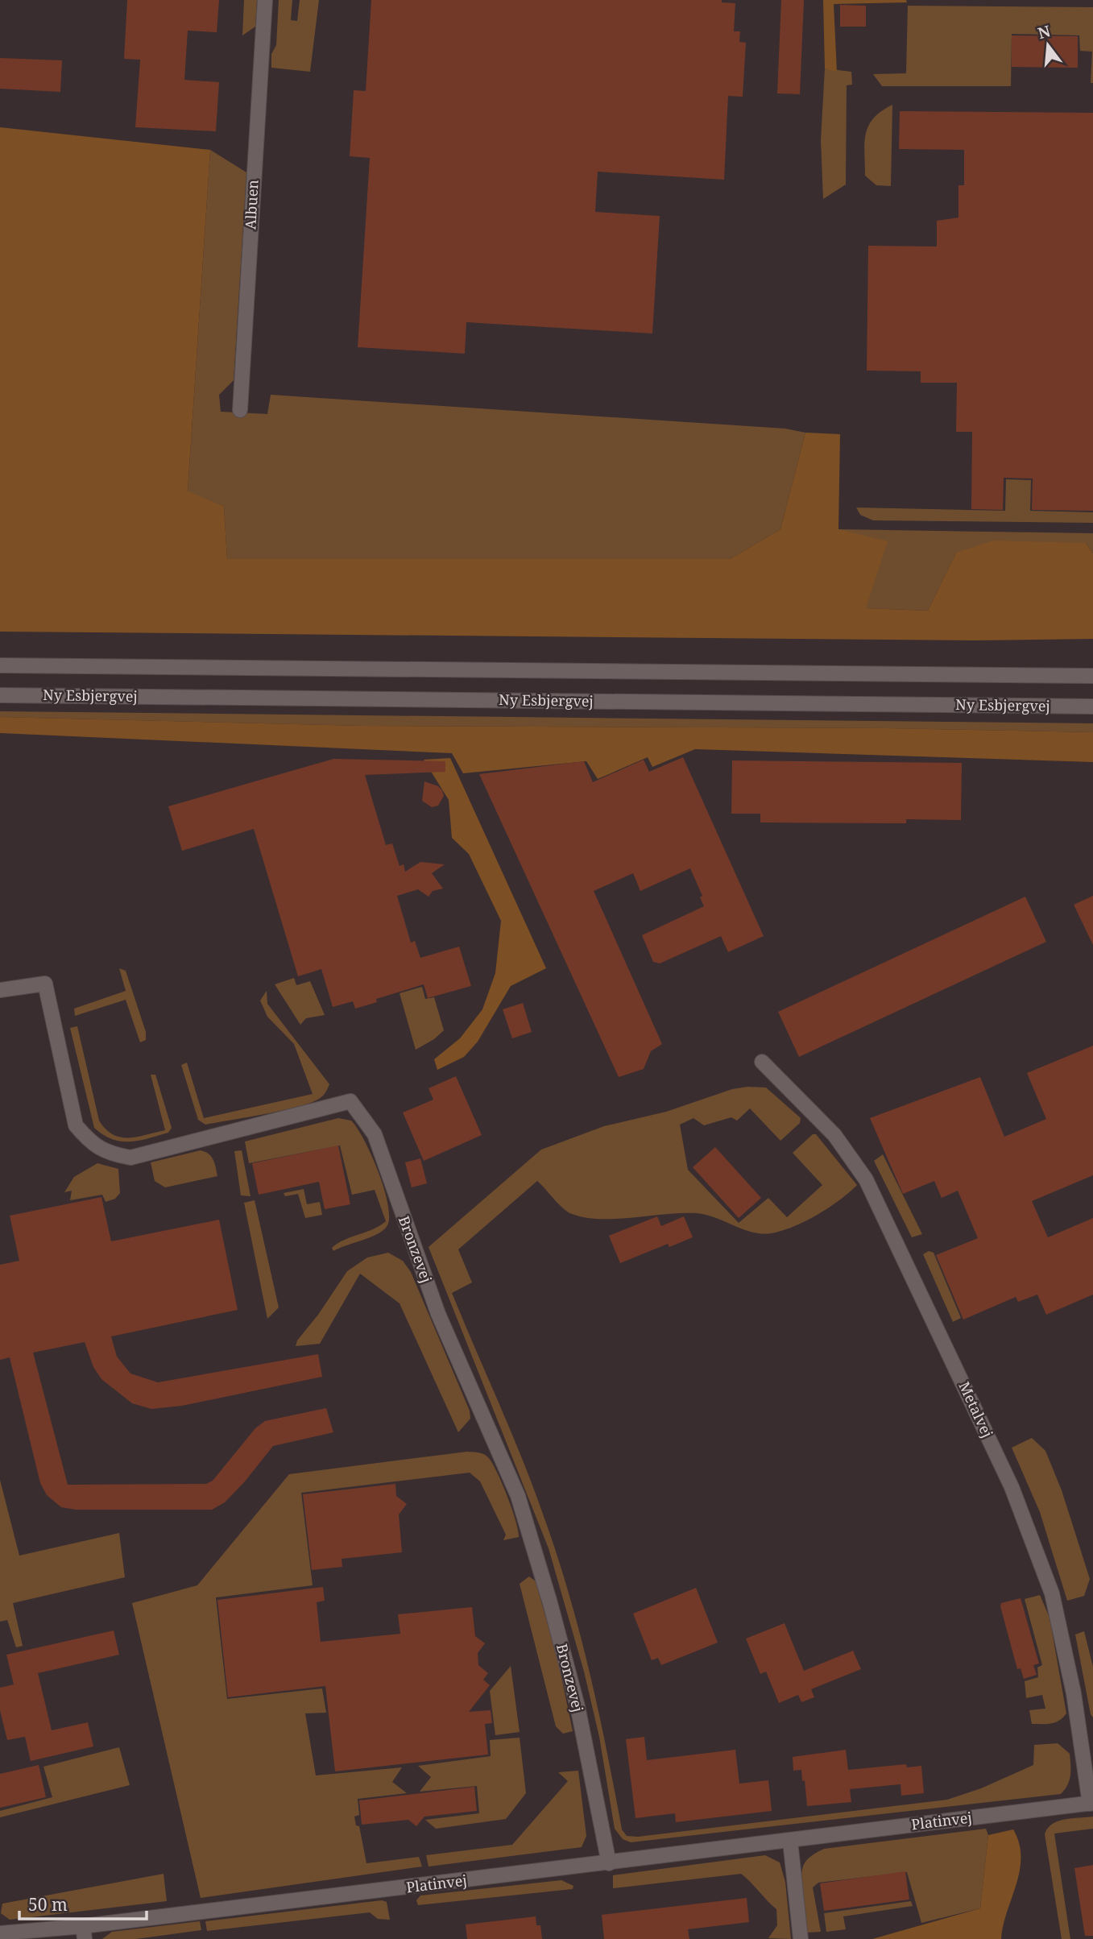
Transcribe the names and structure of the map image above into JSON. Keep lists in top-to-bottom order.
{
  "streets": {
    "street": [
      "Albuen",
      "Ny Esbjergvej",
      "Bronzevej",
      "Metalvej",
      "Platinvej"
    ]
  },
  "crossings": [
    ["Bronzevej", "Platinvej"],
    ["Metalvej", "Platinvej"]
  ],
  "scale_bar": "50 m",
  "north": "top"
}
